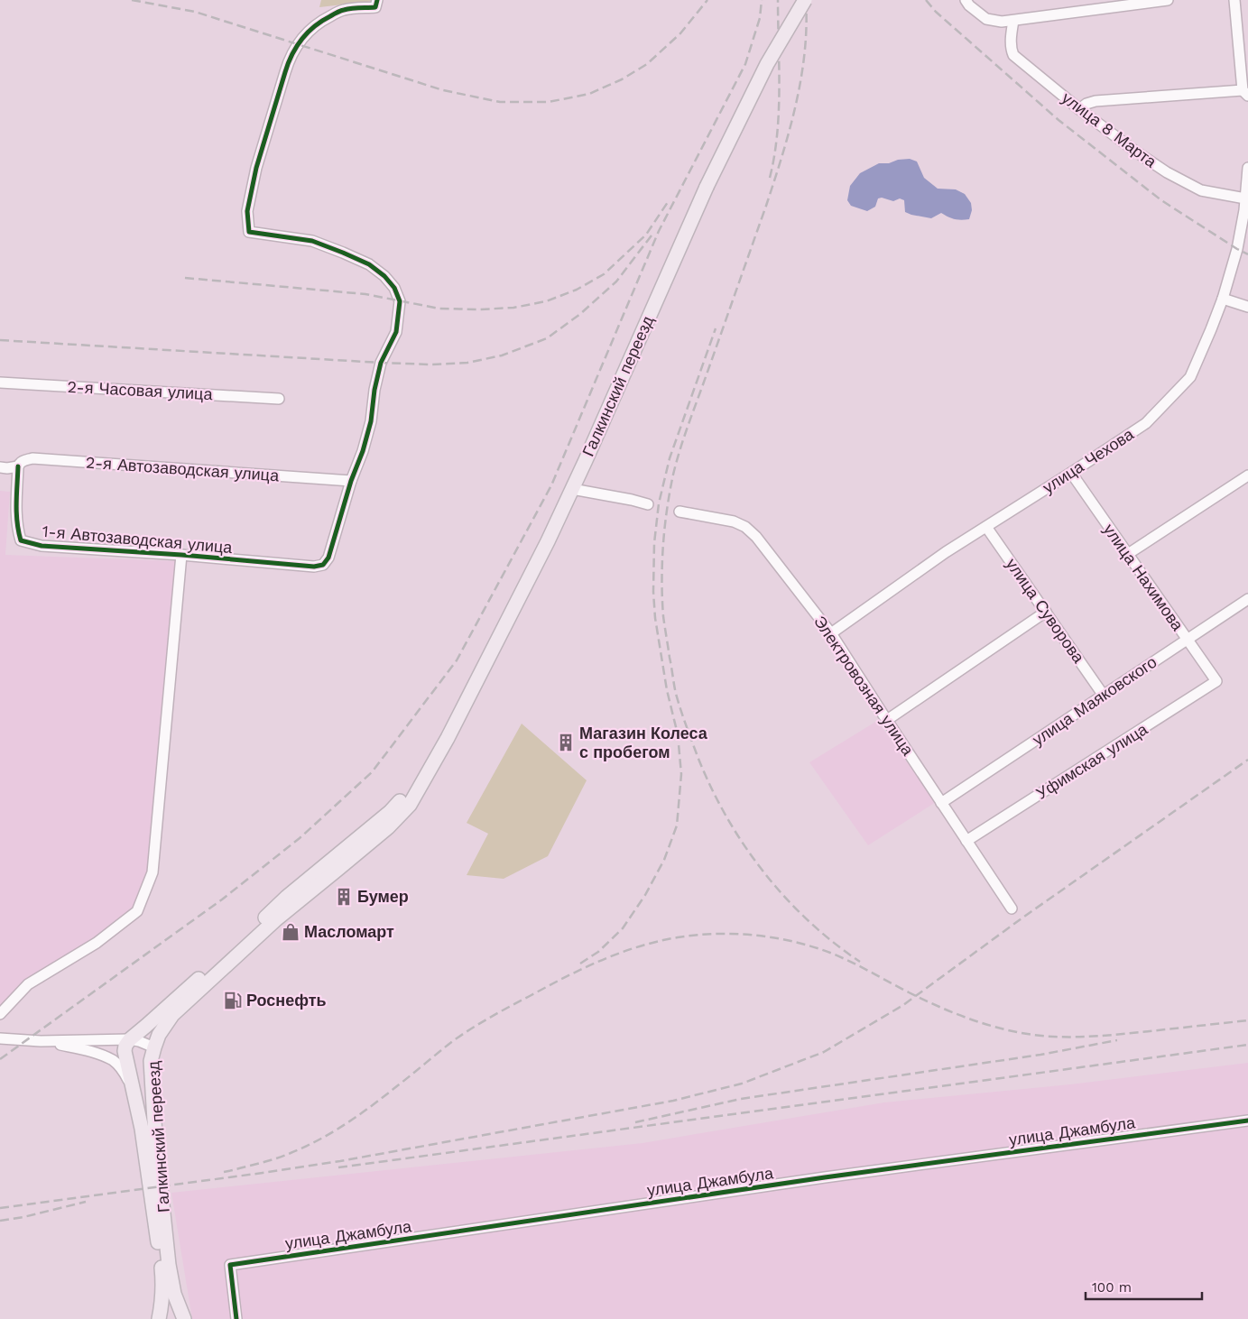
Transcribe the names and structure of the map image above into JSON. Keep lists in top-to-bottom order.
{
  "streets": {
    "main road": ["Галкинский переезд"],
    "street": [
      "улица 8 Марта",
      "2-я Часовая улица",
      "улица Чехова",
      "2-я Автозаводская улица",
      "1-я Автозаводская улица",
      "улица Нахимова",
      "улица Суворова",
      "Электровозная улица",
      "улица Маяковского",
      "Уфимская улица",
      "улица Джамбула"
    ]
  },
  "crossings": [
    ["улица 8 Марта", "улица Чехова"],
    ["улица Чехова", "улица Нахимова"],
    ["улица Чехова", "улица Суворова"],
    ["улица Чехова", "Электровозная улица"],
    ["2-я Автозаводская улица", "1-я Автозаводская улица"],
    ["улица Нахимова", "улица Маяковского"],
    ["улица Нахимова", "Уфимская улица"],
    ["улица Суворова", "улица Маяковского"],
    ["Электровозная улица", "улица Маяковского"],
    ["Электровозная улица", "Уфимская улица"]
  ],
  "places": {
    "building": ["Магазин Колеса с пробегом", "Бумер"],
    "shop": ["Масломарт"],
    "fuel station": ["Роснефть"]
  },
  "scale_bar": "100 m"
}
